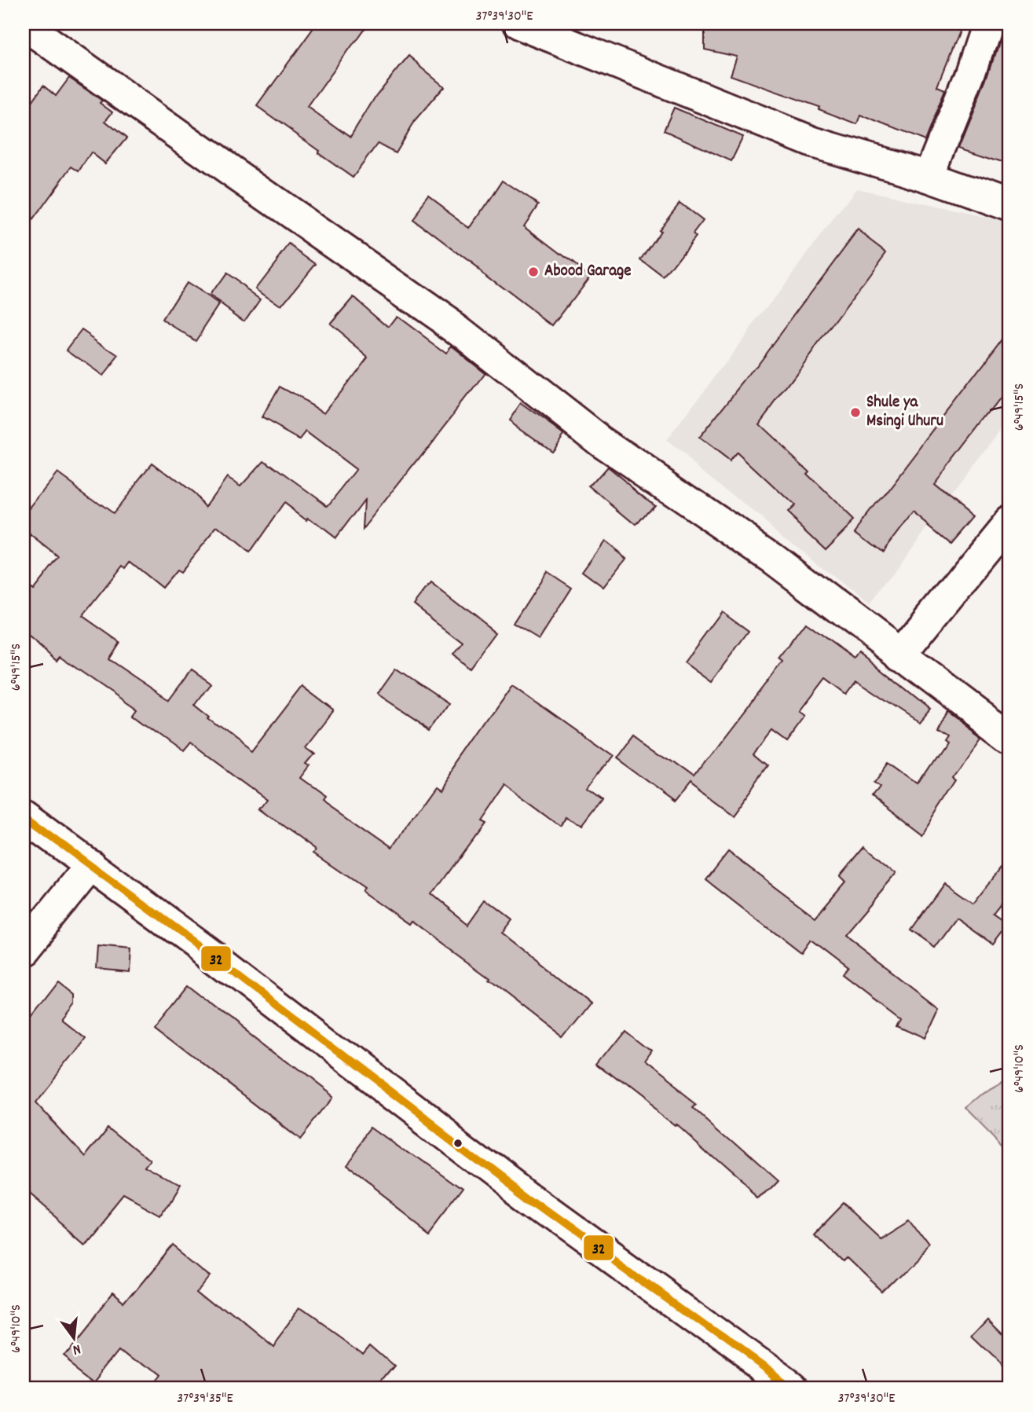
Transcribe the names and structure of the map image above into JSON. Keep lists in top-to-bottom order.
{
  "places": ["Abood Garage", "Shule ya Msingi Uhuru"],
  "lines": ["transit line 32"],
  "north": "bottom",
  "coordinates": [
    "37°39'30\"E",
    "6°49'15\"S",
    "6°49'10\"S",
    "37°39'35\"E"
  ]
}
